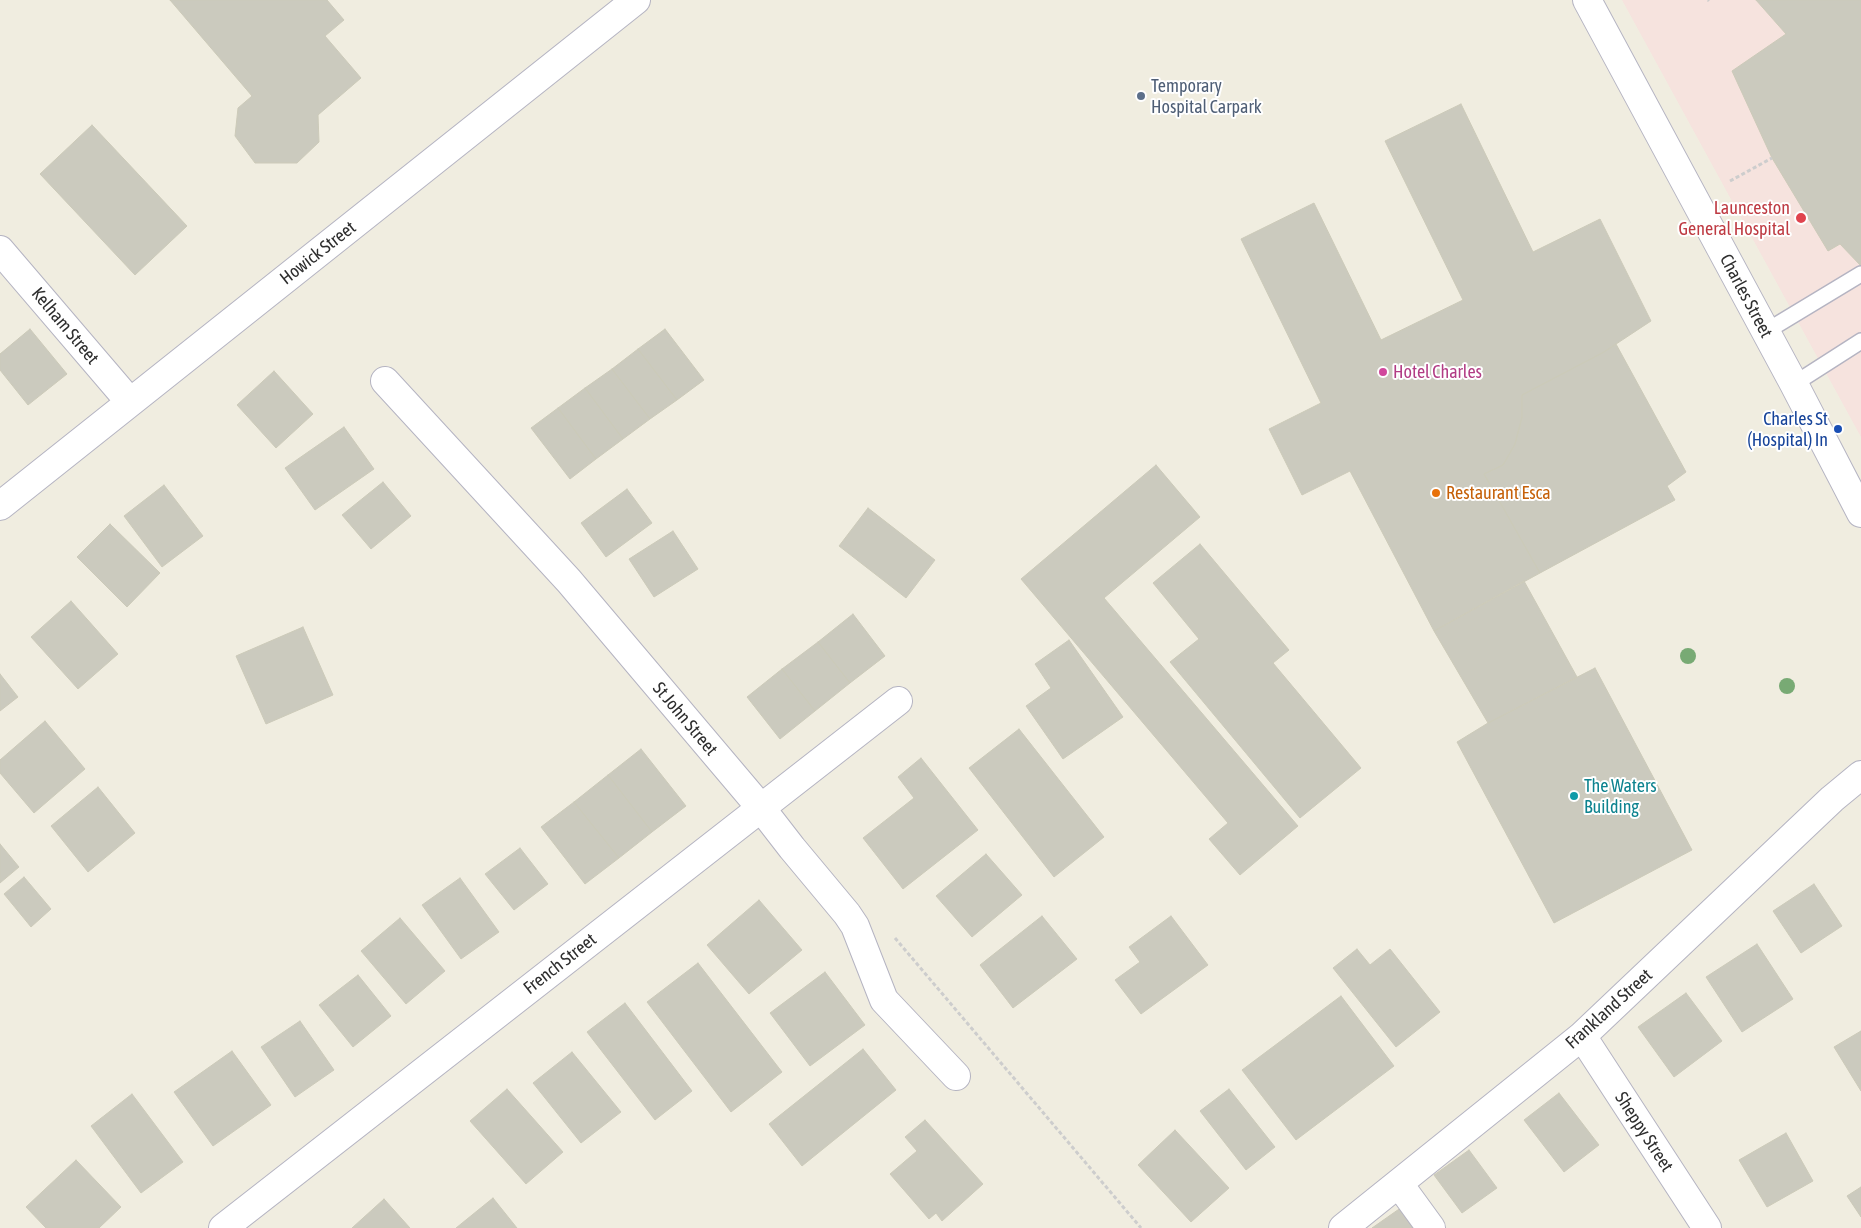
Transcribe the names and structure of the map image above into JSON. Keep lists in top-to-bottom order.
{
  "streets": {
    "street": [
      "Howick Street",
      "Charles Street",
      "Kelham Street",
      "St John Street",
      "French Street",
      "Frankland Street",
      "Sheppy Street"
    ]
  },
  "crossings": [
    ["Howick Street", "Kelham Street"],
    ["St John Street", "French Street"],
    ["Frankland Street", "Sheppy Street"]
  ],
  "places": [
    "Temporary Hospital Carpark",
    "Launceston General Hospital",
    "Hotel Charles",
    "Charles St (Hospital) In",
    "Restaurant Esca",
    "The Waters Building"
  ]
}
